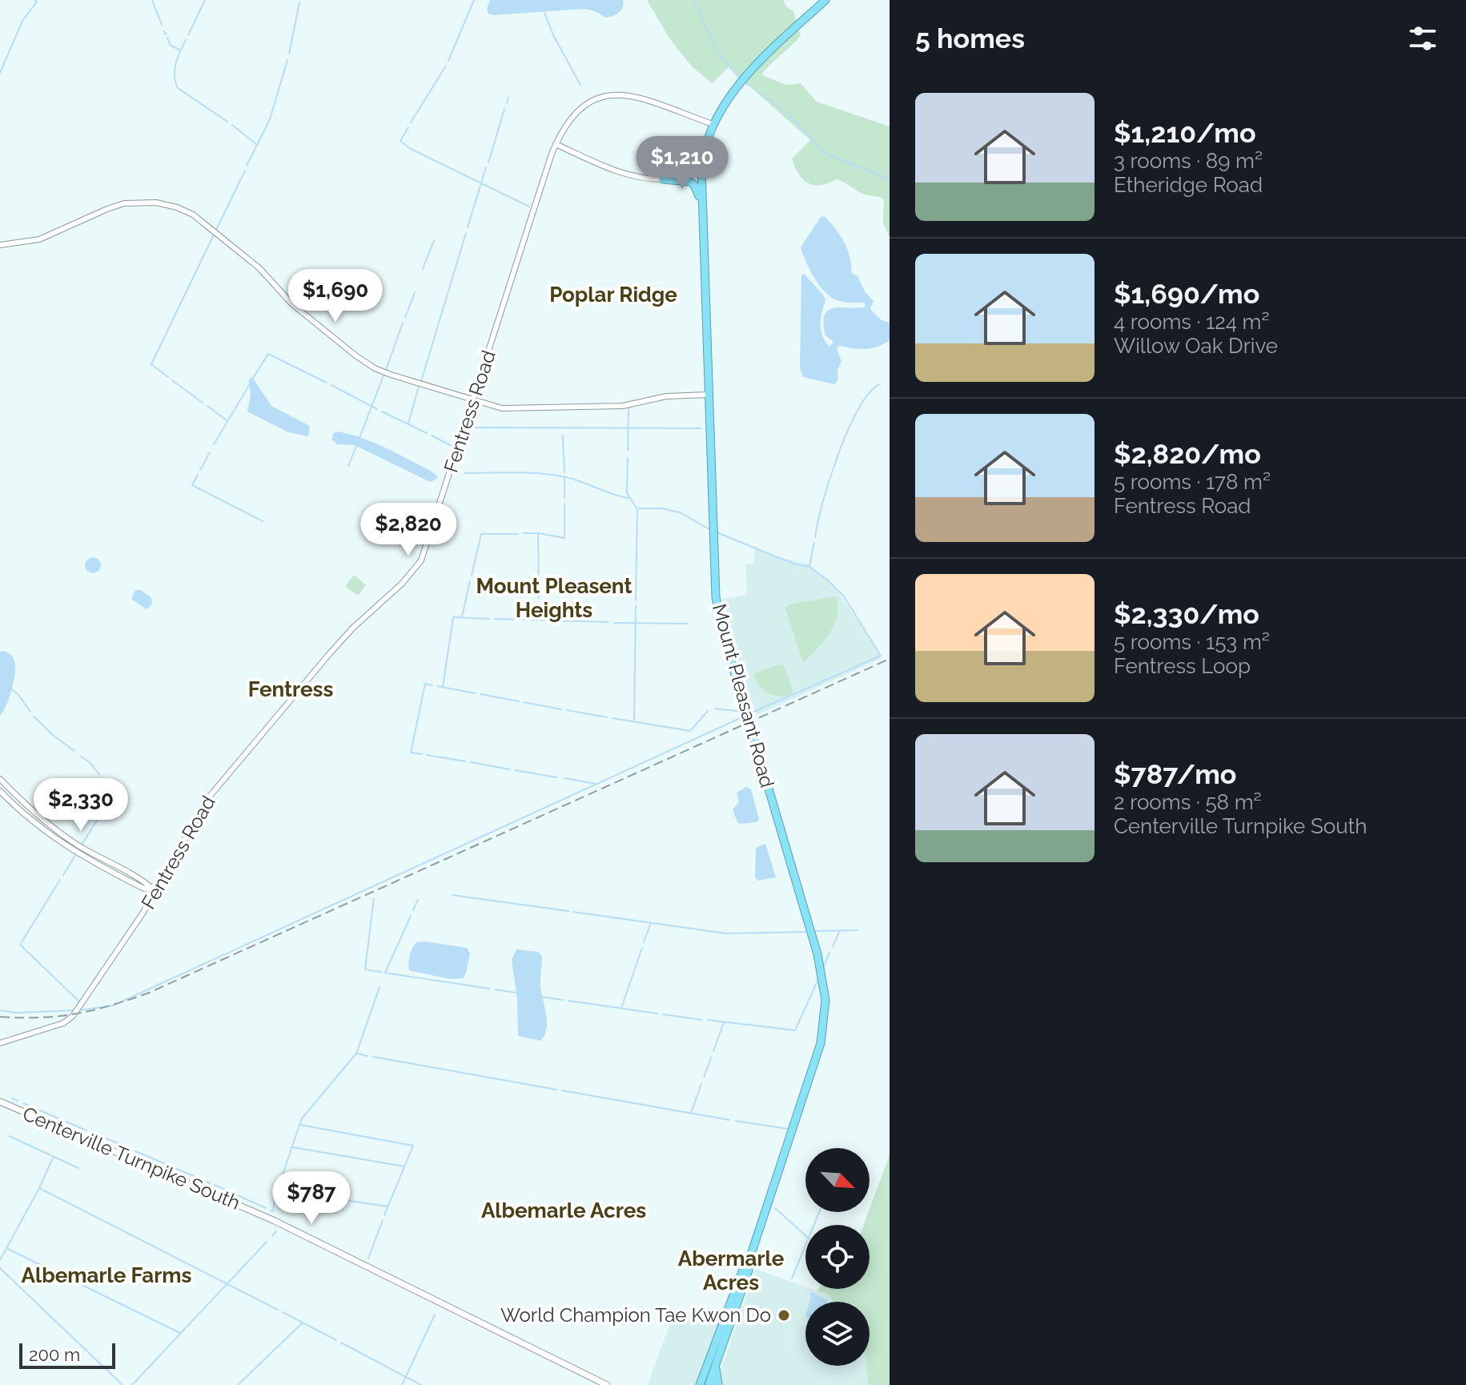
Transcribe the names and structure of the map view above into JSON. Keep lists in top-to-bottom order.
{
  "streets": {
    "highway": ["Mount Pleasant Road"],
    "main road": ["Centerville Turnpike South"],
    "street": ["Fentress Road"]
  },
  "crossings": [
    ["Fentress Road", "Mount Pleasant Road"]
  ],
  "districts": [
    "Poplar Ridge",
    "Mount Pleasent Heights",
    "Fentress",
    "Albemarle Acres",
    "Abermarle Acres",
    "Albemarle Farms"
  ],
  "places": ["World Champion Tae Kwon Do"],
  "scale_bar": "200 m",
  "north": "bottom right",
  "page": {
    "heading": "5 homes",
    "list": [
      {
        "name": "$1,210/mo",
        "note": "3 rooms · 89 m² · Etheridge Road"
      },
      {
        "name": "$1,690/mo",
        "note": "4 rooms · 124 m² · Willow Oak Drive"
      },
      {
        "name": "$2,820/mo",
        "note": "5 rooms · 178 m² · Fentress Road"
      },
      {
        "name": "$2,330/mo",
        "note": "5 rooms · 153 m² · Fentress Loop"
      },
      {
        "name": "$787/mo",
        "note": "2 rooms · 58 m² · Centerville Turnpike South"
      }
    ],
    "price": [
      "$1,210",
      "$1,690",
      "$2,820",
      "$2,330",
      "$787"
    ],
    "scale": "200 m"
  }
}
